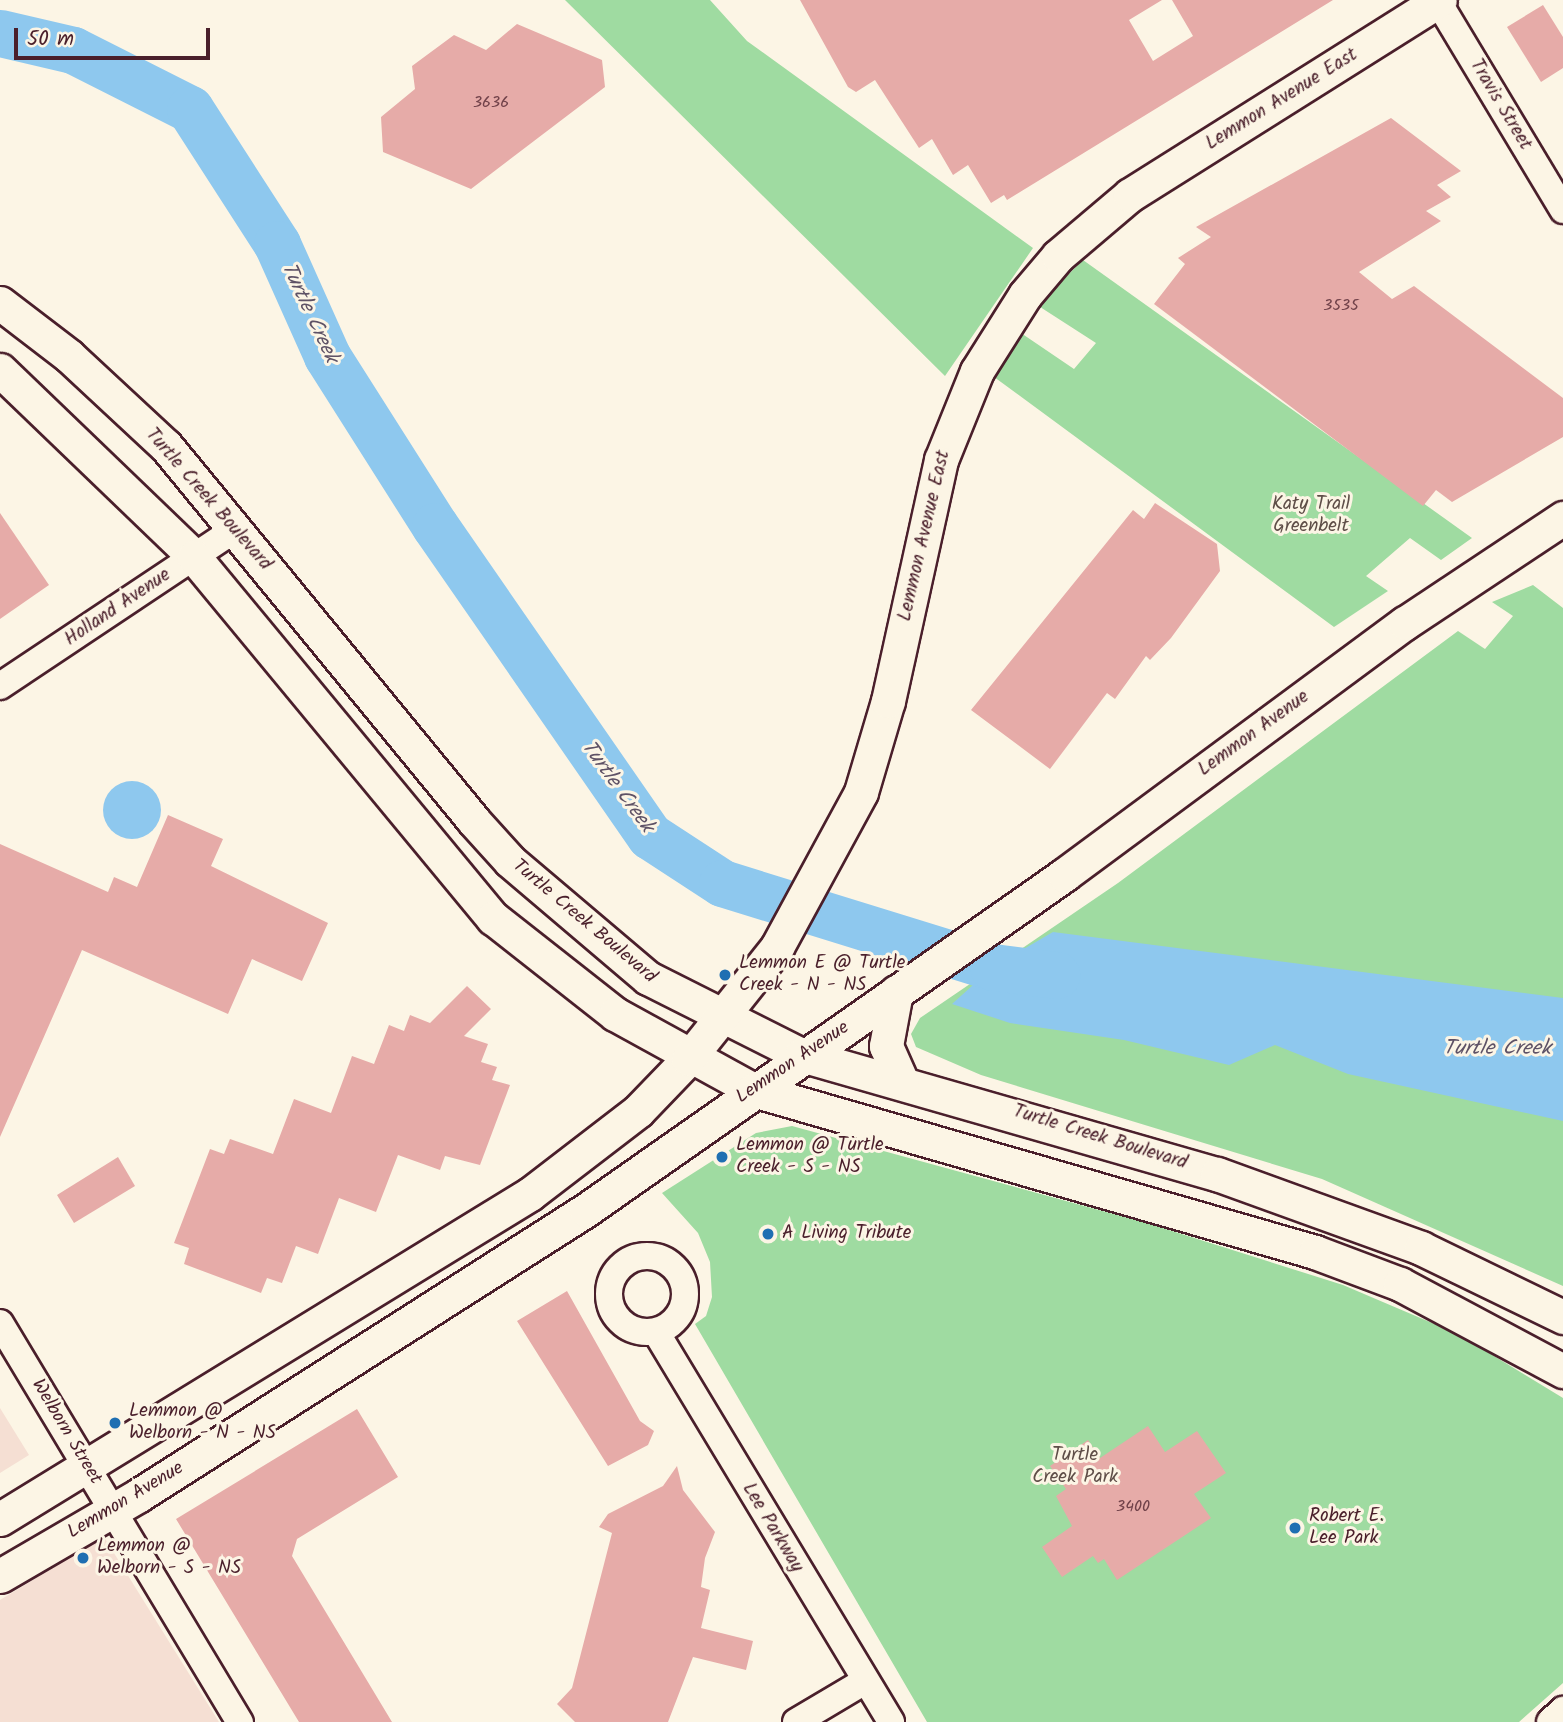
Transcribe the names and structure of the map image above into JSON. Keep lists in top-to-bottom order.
{
  "streets": {
    "main road": ["Lemmon Avenue East", "Turtle Creek Boulevard", "Lemmon Avenue"],
    "street": [
      "Travis Street",
      "Holland Avenue",
      "Welborn Street",
      "Lee Parkway"
    ]
  },
  "crossings": [
    ["Lemmon Avenue East", "Travis Street"],
    ["Lemmon Avenue East", "Turtle Creek Boulevard"],
    ["Turtle Creek Boulevard", "Holland Avenue"],
    ["Turtle Creek Boulevard", "Lemmon Avenue"],
    ["Lemmon Avenue", "Welborn Street"]
  ],
  "water": ["Turtle Creek"],
  "parks": ["Katy Trail Greenbelt", "Turtle Creek Park"],
  "places": [
    "Lemmon E @ Turtle Creek - N - NS",
    "Lemmon @ Turtle Creek - S - NS",
    "A Living Tribute",
    "Lemmon @ Welborn - N - NS",
    "Robert E. Lee Park",
    "Lemmon @ Welborn - S - NS"
  ],
  "house_numbers": ["3636", "3535", "3400"],
  "scale_bar": "50 m"
}
